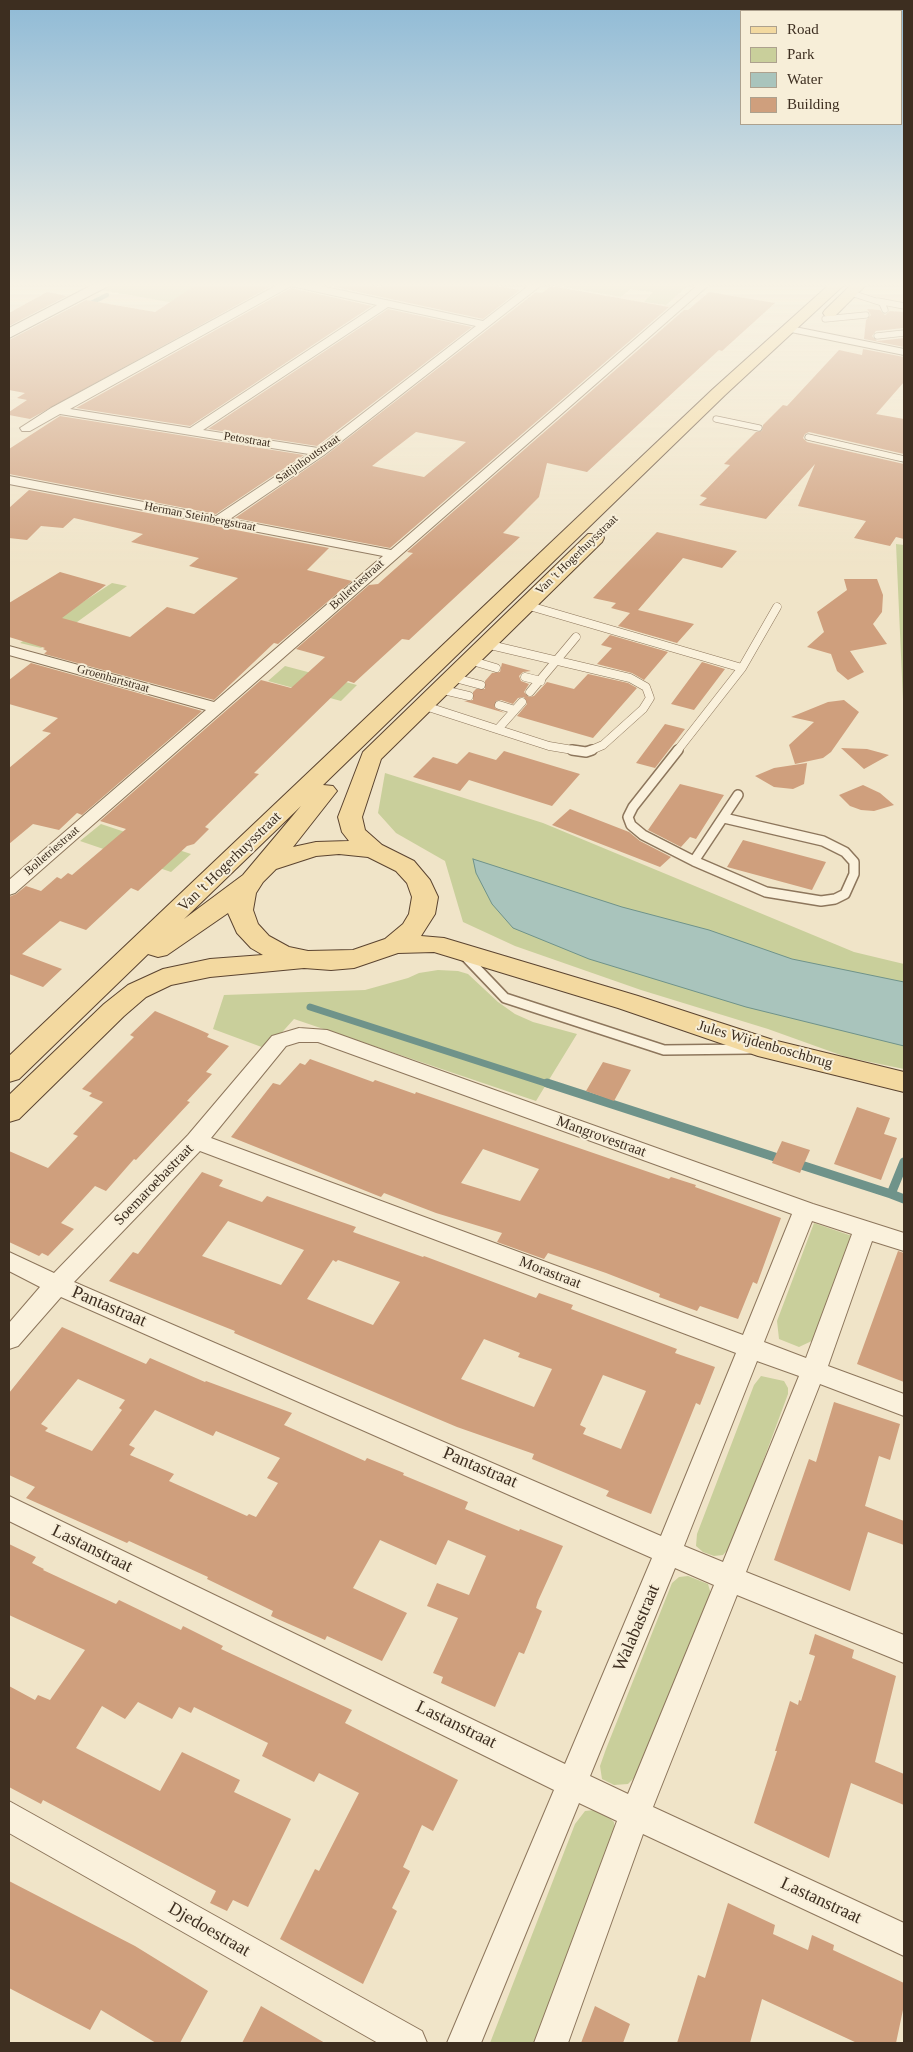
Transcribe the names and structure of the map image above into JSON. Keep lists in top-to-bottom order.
{
  "streets": {
    "main road": ["Van 't Hogerhuysstraat", "Jules Wijdenboschbrug"],
    "street": [
      "Petostraat",
      "Satijnhoutstraat",
      "Herman Steinbergstraat",
      "Bolletriestraat",
      "Groenhartstraat",
      "Mangrovestraat",
      "Soemaroebastraat",
      "Morastraat",
      "Pantastraat",
      "Lastanstraat",
      "Walabastraat",
      "Djedoestraat"
    ]
  },
  "crossings": [
    ["Petostraat", "Satijnhoutstraat"],
    ["Satijnhoutstraat", "Herman Steinbergstraat"],
    ["Herman Steinbergstraat", "Bolletriestraat"],
    ["Van 't Hogerhuysstraat", "Jules Wijdenboschbrug"],
    ["Bolletriestraat", "Groenhartstraat"],
    ["Mangrovestraat", "Soemaroebastraat"],
    ["Mangrovestraat", "Walabastraat"],
    ["Soemaroebastraat", "Morastraat"],
    ["Soemaroebastraat", "Pantastraat"],
    ["Morastraat", "Walabastraat"],
    ["Pantastraat", "Walabastraat"],
    ["Lastanstraat", "Walabastraat"]
  ],
  "legend": [
    "Road",
    "Park",
    "Water",
    "Building"
  ]
}
